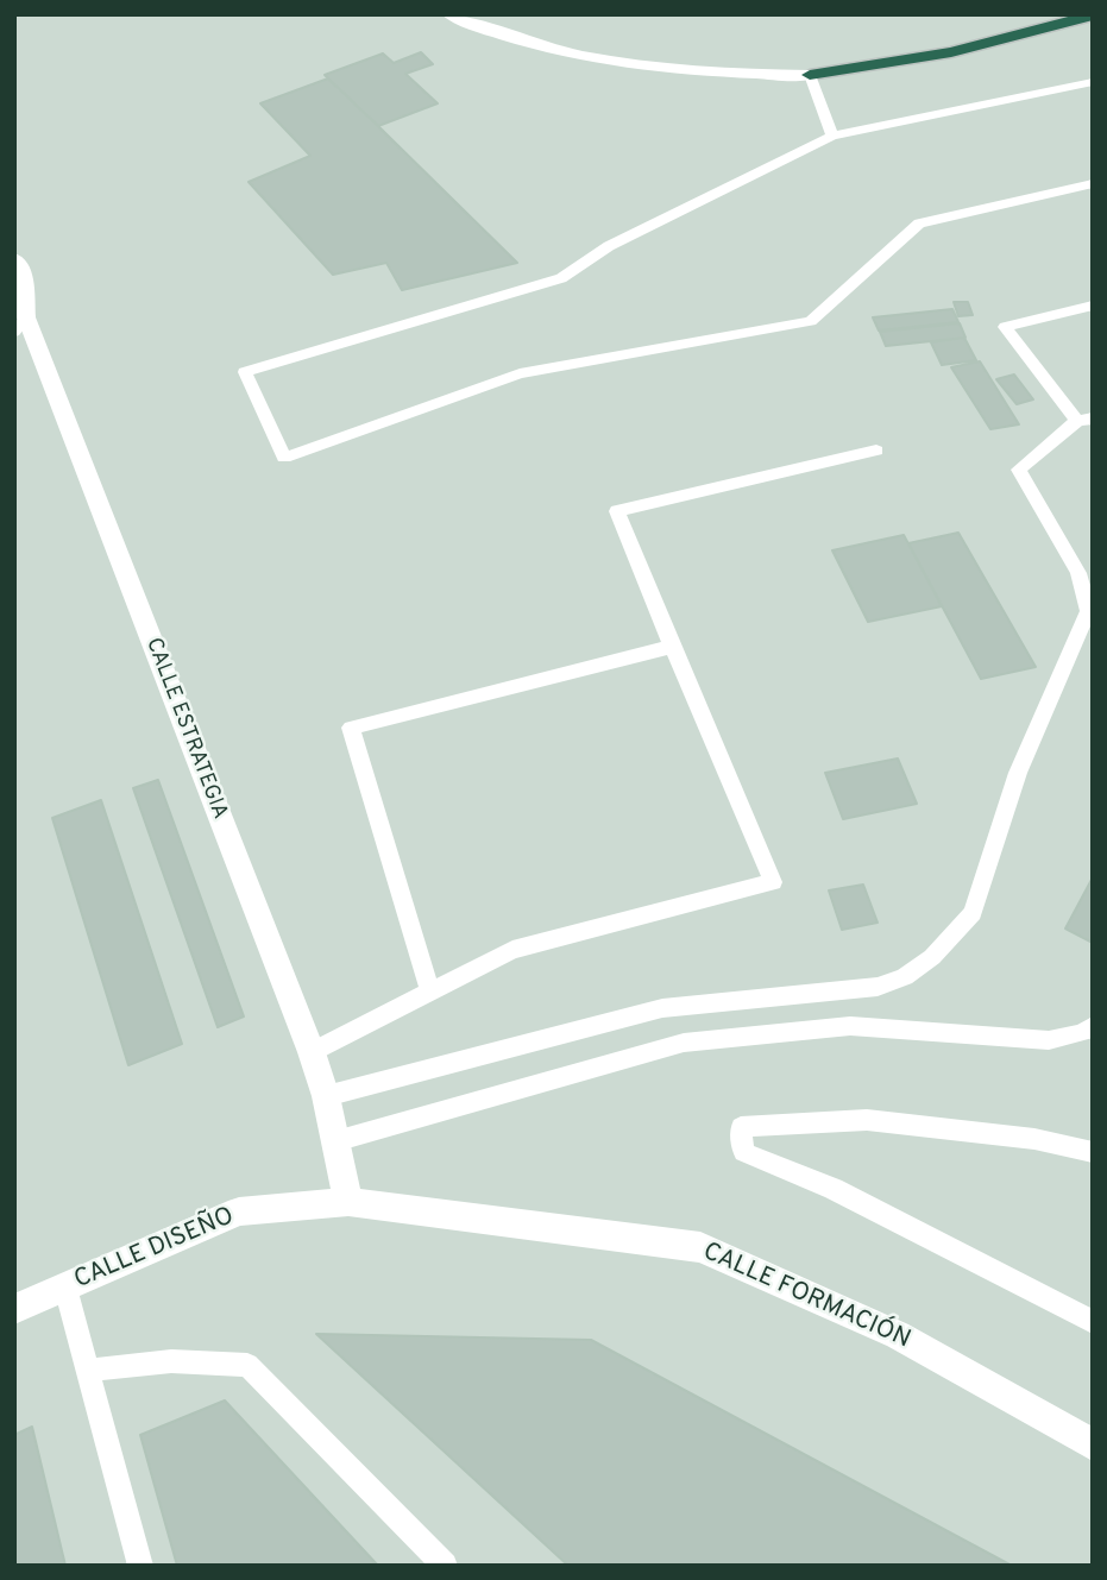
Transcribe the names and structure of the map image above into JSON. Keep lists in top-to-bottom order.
{
  "streets": {
    "street": ["CALLE ESTRATEGIA", "CALLE DISEÑO", "CALLE FORMACIÓN"]
  },
  "crossings": [
    ["CALLE ESTRATEGIA", "CALLE DISEÑO"],
    ["CALLE ESTRATEGIA", "CALLE FORMACIÓN"],
    ["CALLE DISEÑO", "CALLE FORMACIÓN"]
  ]
}
